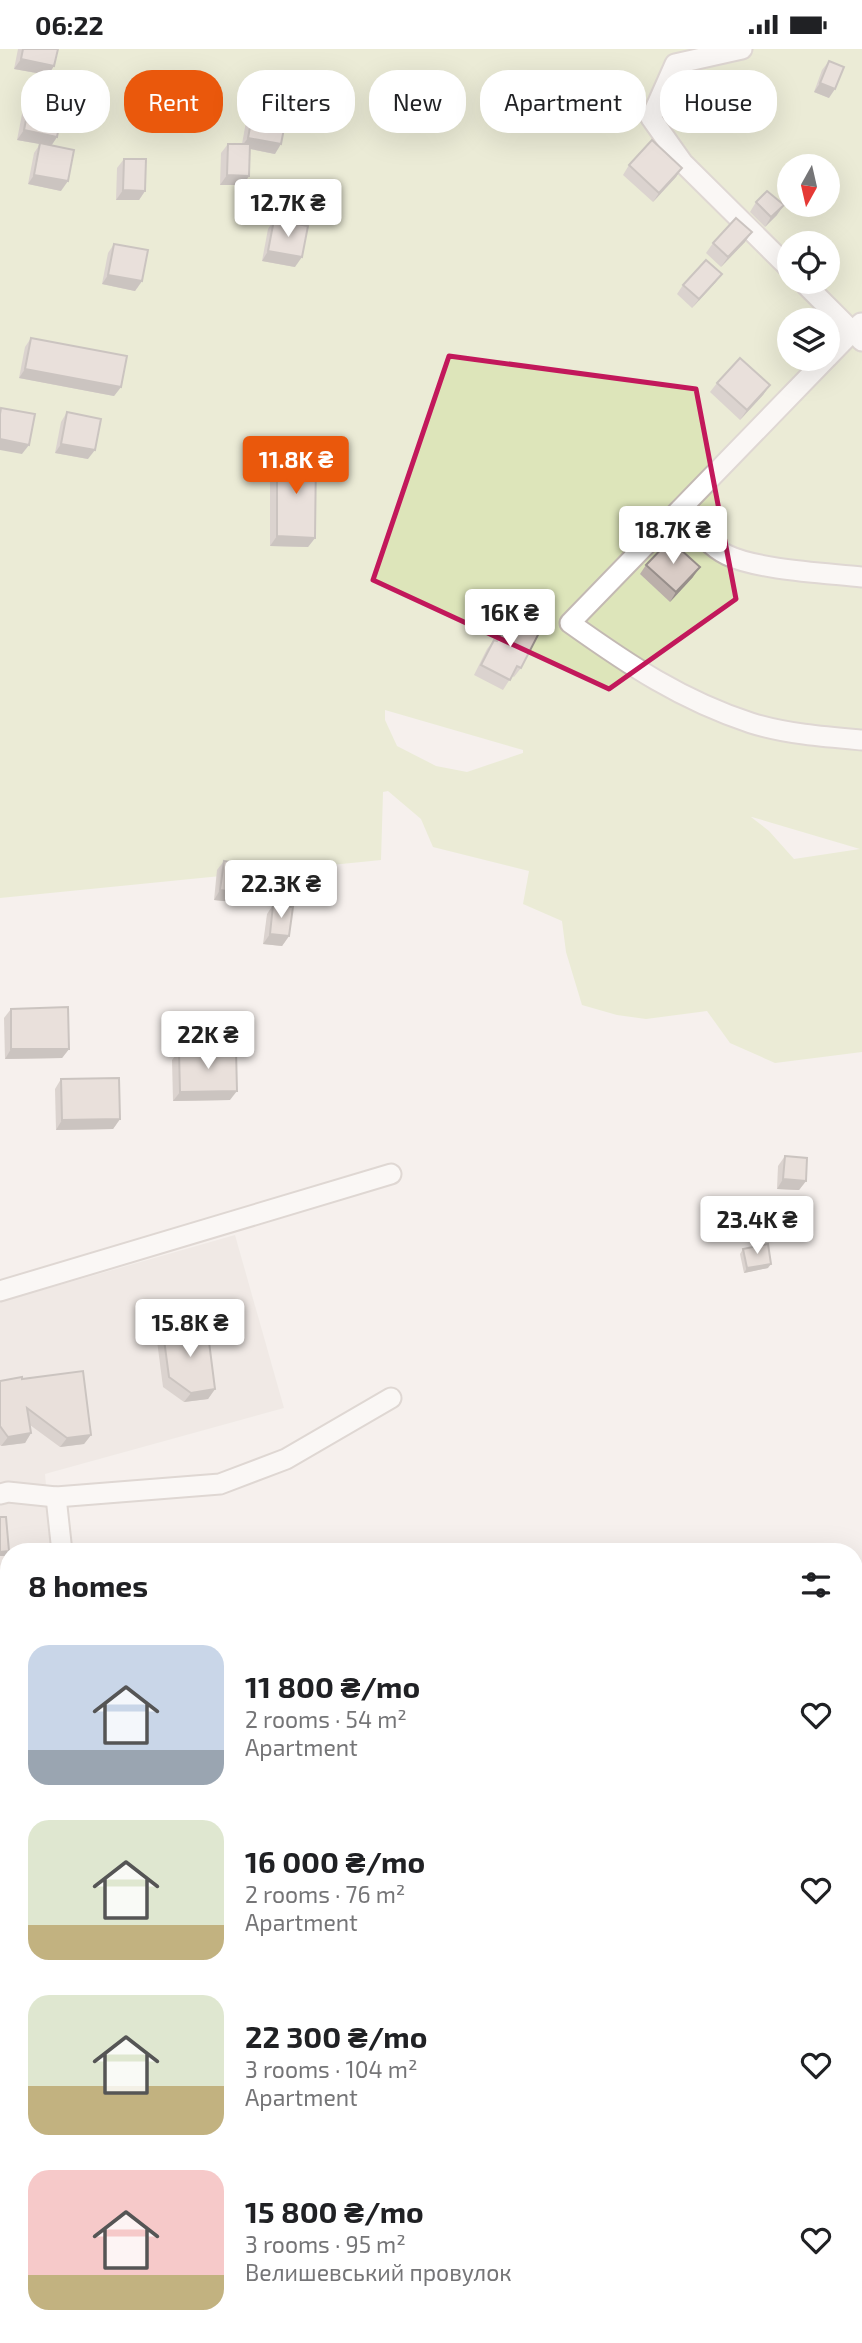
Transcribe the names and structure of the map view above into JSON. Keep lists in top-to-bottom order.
{
  "north": "bottom",
  "page": {
    "status": "06:22",
    "chip": [
      "Buy",
      "Rent",
      "Filters",
      "New",
      "Apartment",
      "House"
    ],
    "price": [
      "12.7K ₴",
      "11.8K ₴",
      "18.7K ₴",
      "16K ₴",
      "22.3K ₴",
      "22K ₴",
      "23.4K ₴",
      "15.8K ₴"
    ],
    "heading": "8 homes",
    "list": [
      {
        "name": "11 800 ₴/mo",
        "note": "2 rooms · 54 m² · Apartment"
      },
      {
        "name": "16 000 ₴/mo",
        "note": "2 rooms · 76 m² · Apartment"
      },
      {
        "name": "22 300 ₴/mo",
        "note": "3 rooms · 104 m² · Apartment"
      },
      {
        "name": "15 800 ₴/mo",
        "note": "3 rooms · 95 m² · Велишевський провулок"
      }
    ]
  }
}
